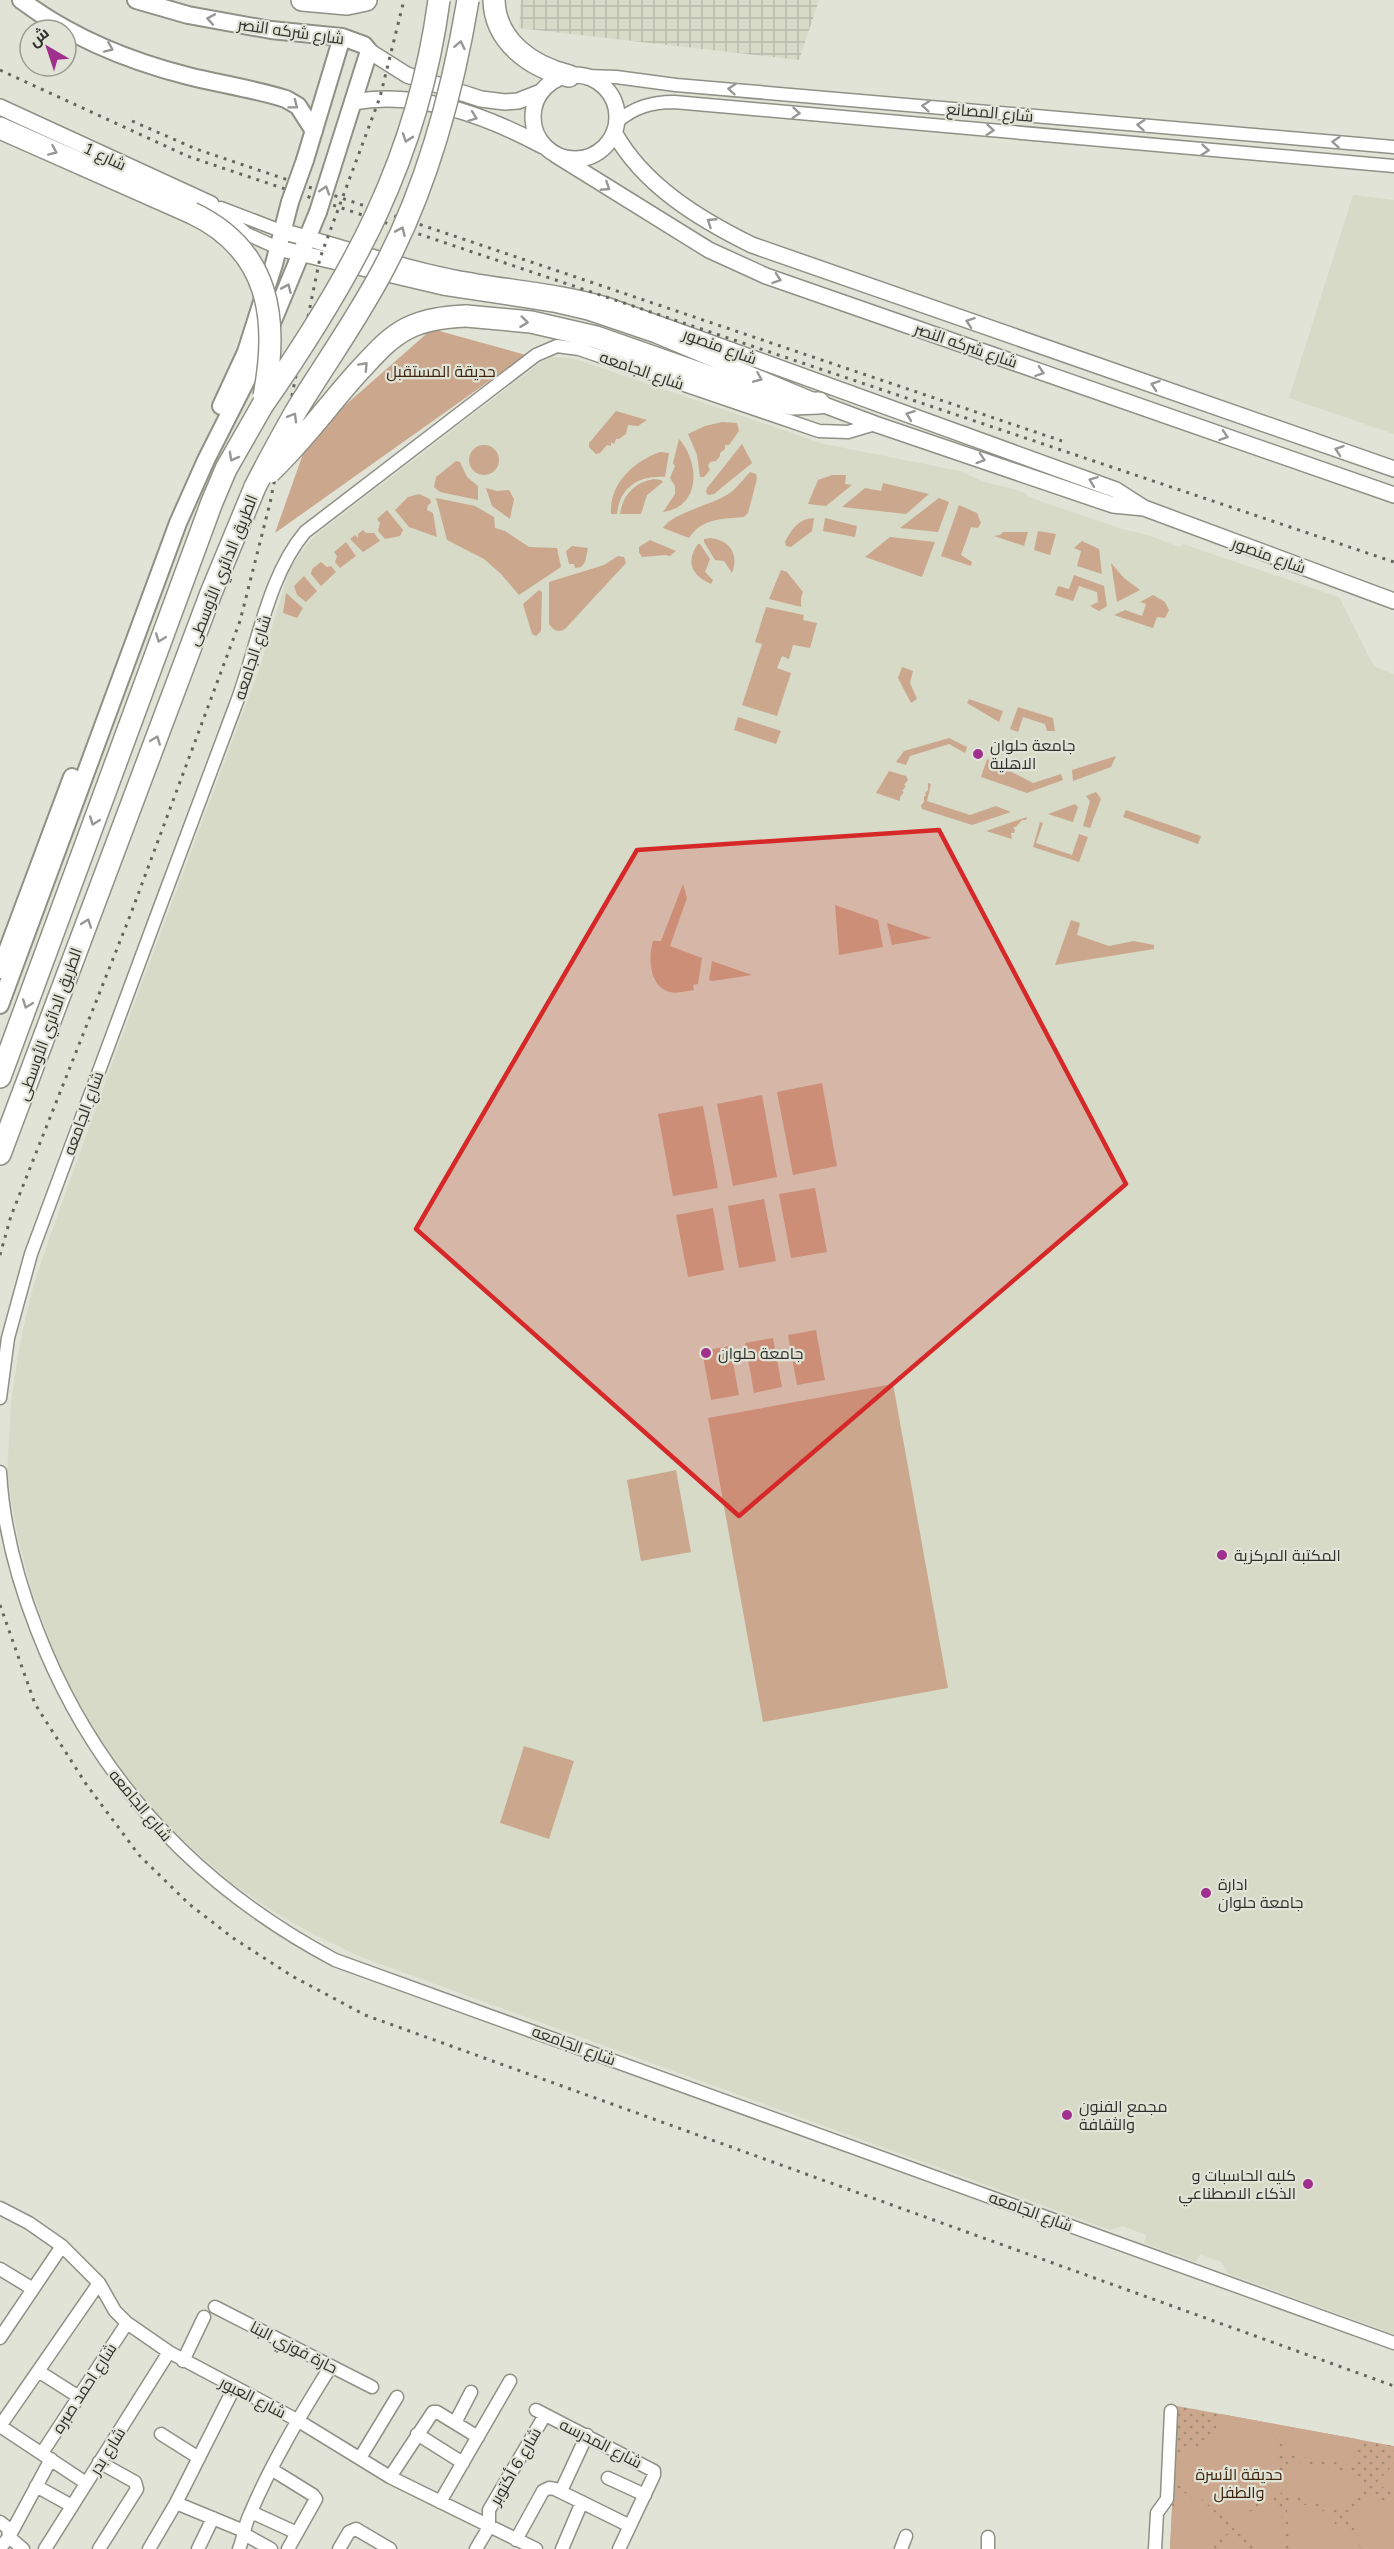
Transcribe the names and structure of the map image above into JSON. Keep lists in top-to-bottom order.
{
  "streets": {
    "highway": ["الطريق الدائري الأوسطى"],
    "main road": ["شارع شركه النصر"],
    "street": [
      "شارع المصانع",
      "شارع 1",
      "شارع منصور",
      "شارع الجامعه",
      "حارة فوزي البنا",
      "شارع احمد صبره",
      "شارع العبور",
      "شارع المدرسه",
      "شارع بدر",
      "شارع 6 أكتوبر"
    ]
  },
  "crossings": [
    ["شارع شركه النصر", "شارع المصانع"],
    ["شارع 1", "شارع منصور"],
    ["شارع منصور", "شارع الجامعه"],
    ["شارع احمد صبره", "شارع العبور"],
    ["شارع العبور", "شارع بدر"],
    ["شارع العبور", "شارع 6 أكتوبر"],
    ["شارع المدرسه", "شارع 6 أكتوبر"]
  ],
  "parks": ["حديقة المستقبل", "حديقة الأسرة والطفل"],
  "places": [
    "جامعة حلوان الاهلية",
    "جامعة حلوان",
    "المكتبة المركزية",
    "ادارة جامعة حلوان",
    "مجمع الفنون والثقافة",
    "كليه الحاسبات و الذكاء الاصطناعي"
  ],
  "north": "top left"
}
